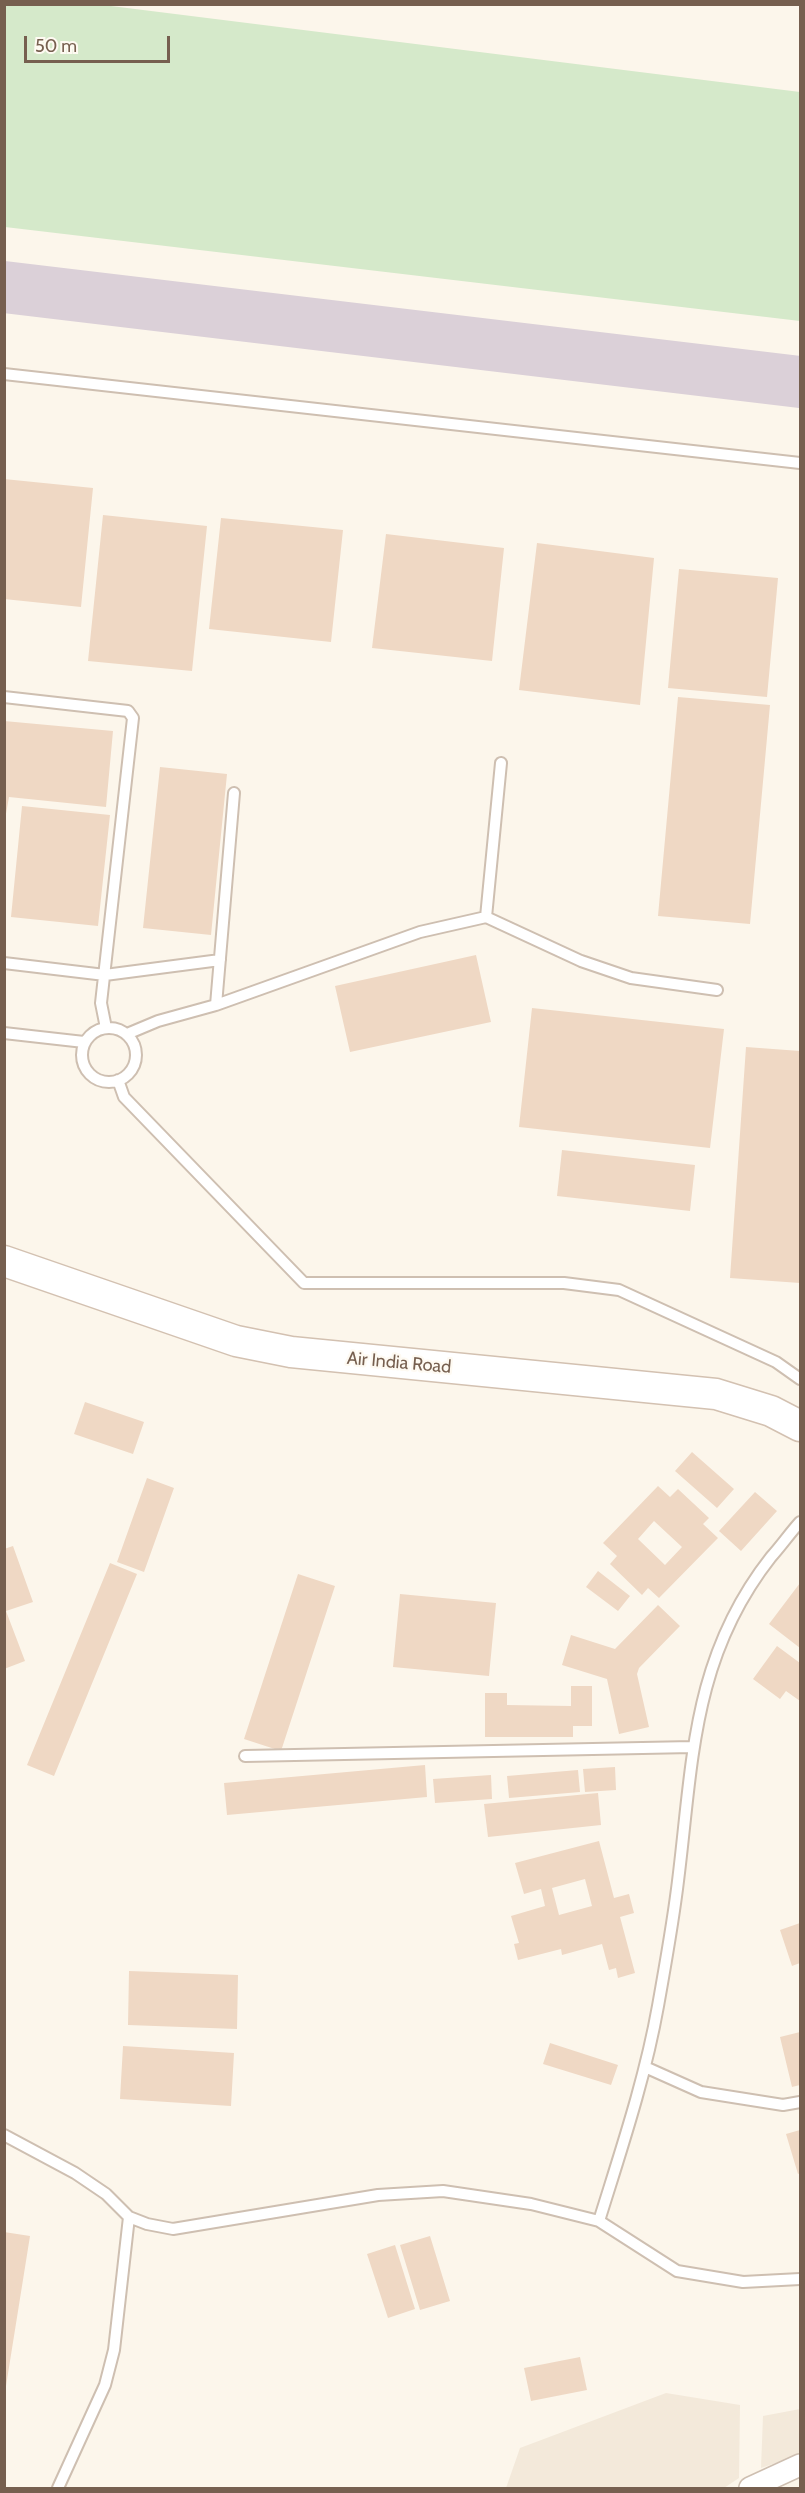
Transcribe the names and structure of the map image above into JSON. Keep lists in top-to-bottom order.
{
  "streets": {
    "street": ["Air India Road"]
  },
  "scale_bar": "50 m"
}
